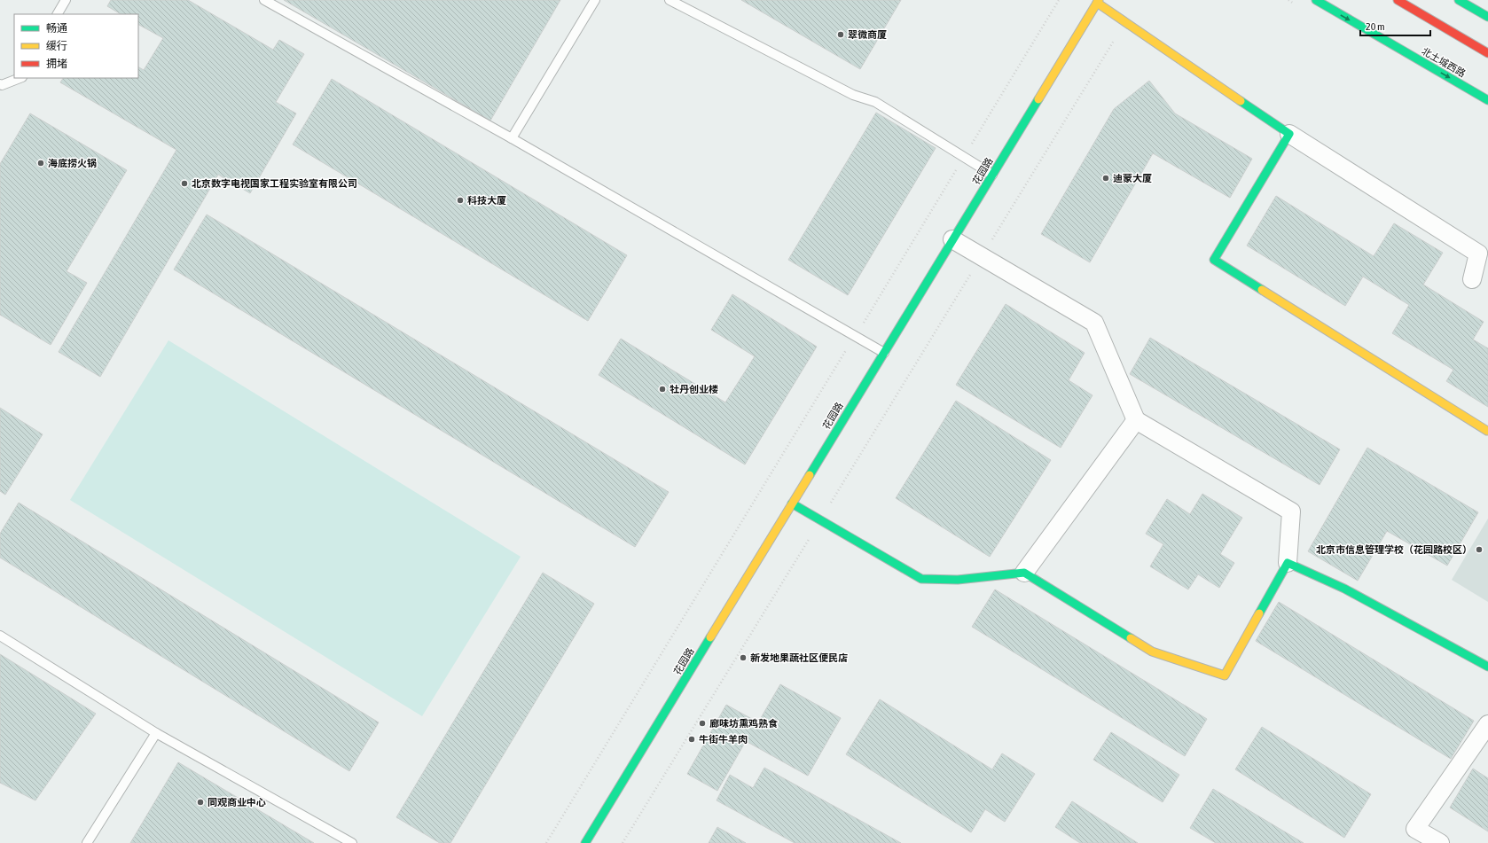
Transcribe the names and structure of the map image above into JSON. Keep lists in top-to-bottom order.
{
  "streets": {
    "street": ["北土城西路", "花园路"]
  },
  "places": [
    "翠微商厦",
    "海底捞火锅",
    "迪蒙大厦",
    "北京数字电视国家工程实验室有限公司",
    "科技大厦",
    "牡丹创业楼",
    "北京市信息管理学校（花园路校区）",
    "新发地果蔬社区便民店",
    "廊味坊熏鸡熟食",
    "牛街牛羊肉",
    "同观商业中心"
  ],
  "legend": ["畅通", "缓行", "拥堵"],
  "scale_bar": "20 m"
}
